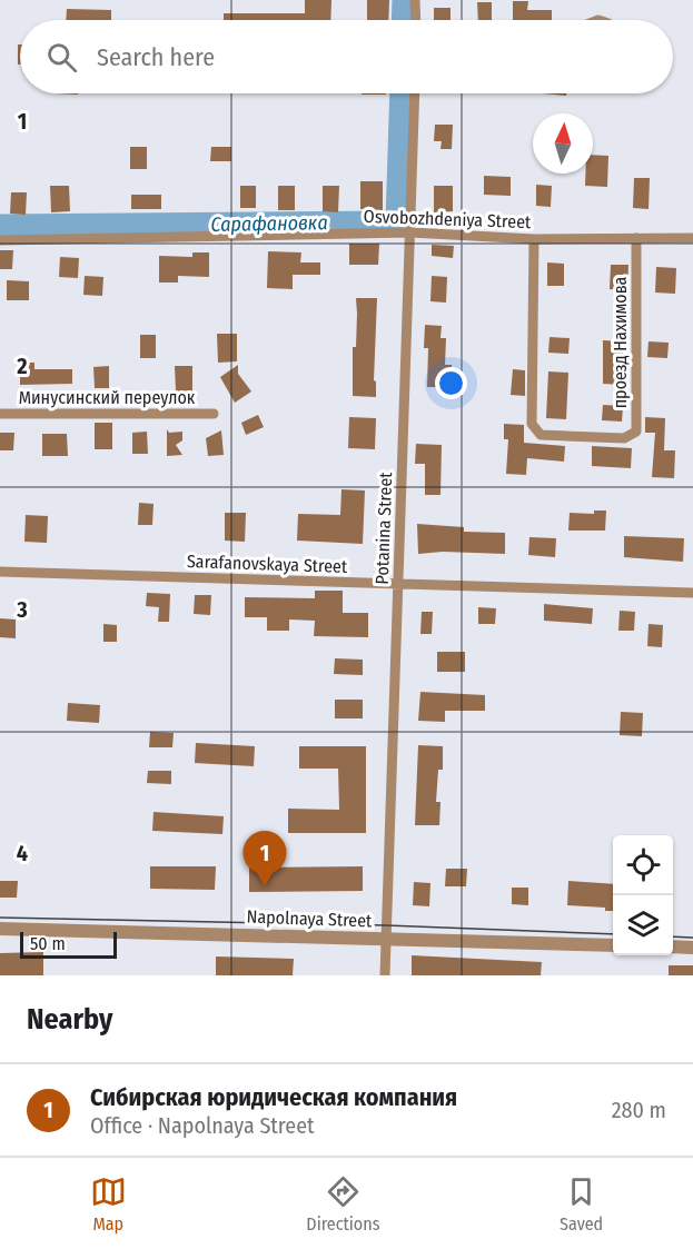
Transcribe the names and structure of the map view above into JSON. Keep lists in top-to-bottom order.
{
  "streets": {
    "street": [
      "Osvobozhdeniya Street",
      "проезд Нахимова",
      "Минусинский переулок",
      "Potanina Street",
      "Sarafanovskaya Street",
      "Napolnaya Street"
    ]
  },
  "crossings": [
    ["Osvobozhdeniya Street", "проезд Нахимова"],
    ["Osvobozhdeniya Street", "Potanina Street"],
    ["Potanina Street", "Sarafanovskaya Street"],
    ["Potanina Street", "Napolnaya Street"]
  ],
  "water": ["Сарафановка"],
  "scale_bar": "50 m",
  "north": "top",
  "page": {
    "search": "Search here",
    "pins": "1",
    "scale": "50 m",
    "heading": "Nearby",
    "list": [
      {
        "mark": "1",
        "name": "Сибирская юридическая компания",
        "note": "Office · Napolnaya Street",
        "value": "280 m"
      }
    ],
    "nav": ["Map", "Directions", "Saved"]
  },
  "grid": {
    "rows": [
      "1",
      "2",
      "3",
      "4"
    ]
  }
}
